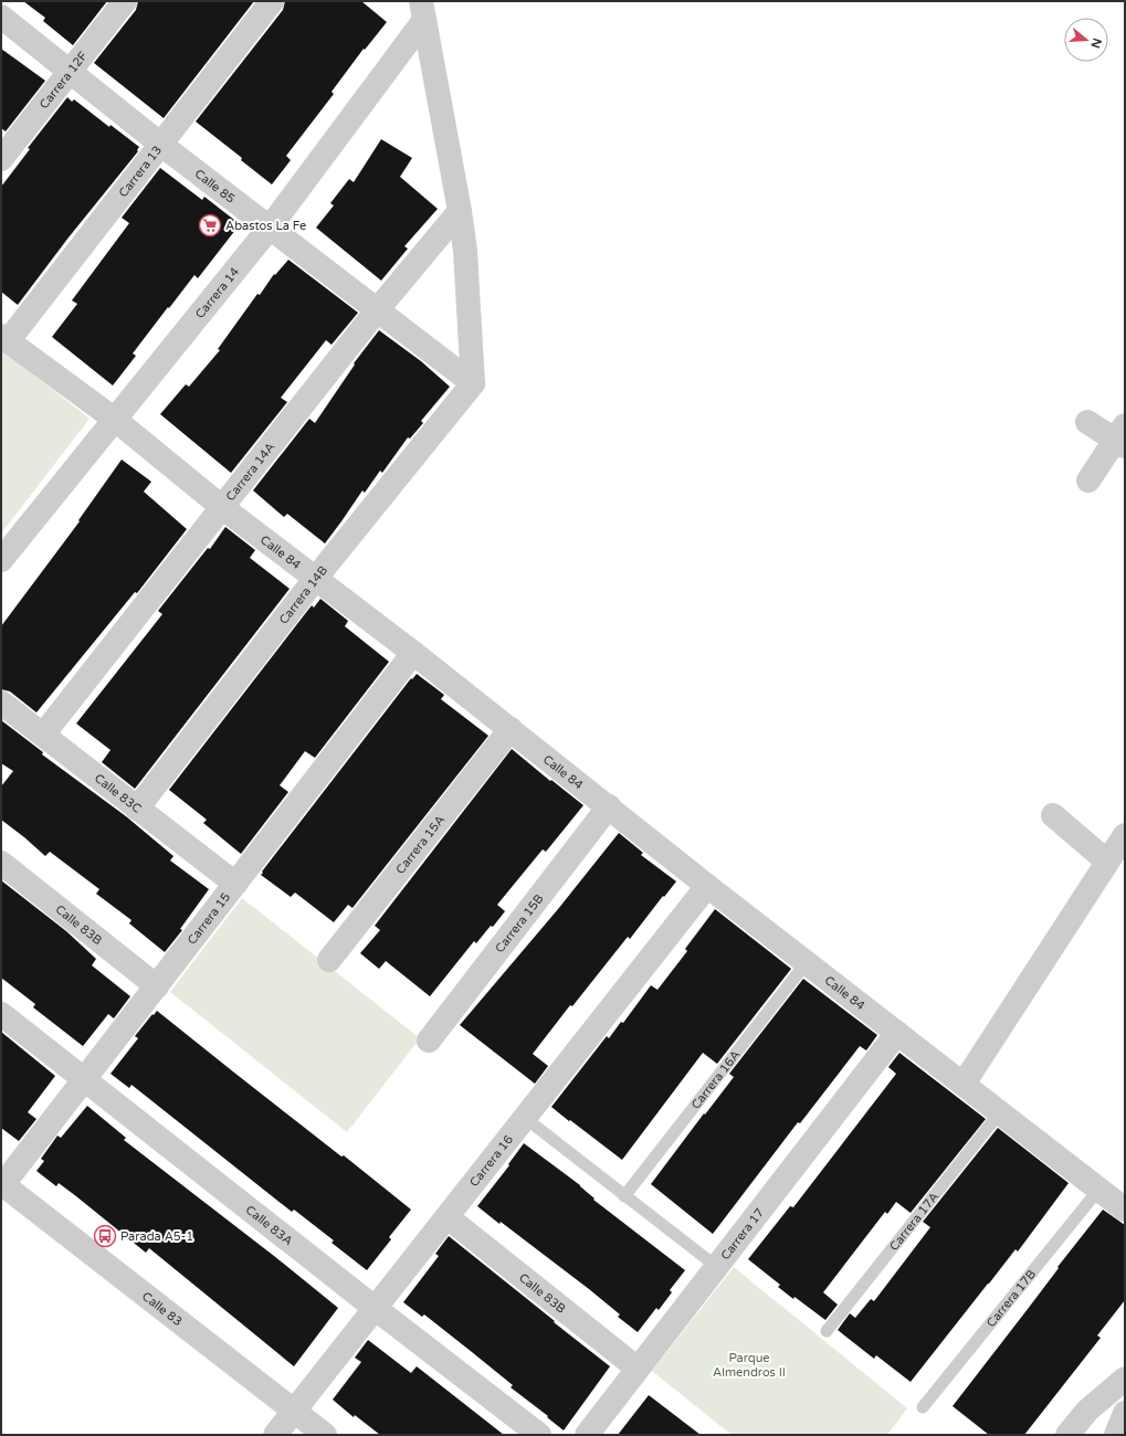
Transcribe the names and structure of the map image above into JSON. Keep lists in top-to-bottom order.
{
  "streets": {
    "street": [
      "Carrera 12F",
      "Carrera 13",
      "Calle 85",
      "Carrera 14",
      "Carrera 14A",
      "Calle 84",
      "Carrera 14B",
      "Calle 83C",
      "Carrera 15A",
      "Carrera 15",
      "Carrera 15B",
      "Calle 83B",
      "Carrera 16",
      "Calle 83A",
      "Carrera 17",
      "Calle 83"
    ],
    "lane": ["Carrera 16A", "Carrera 17A", "Carrera 17B"]
  },
  "crossings": [
    ["Carrera 12F", "Calle 85"],
    ["Carrera 13", "Calle 85"],
    ["Carrera 13", "Calle 84"],
    ["Calle 85", "Carrera 14"],
    ["Calle 85", "Carrera 14A"],
    ["Calle 85", "Carrera 14B"],
    ["Carrera 14", "Calle 84"],
    ["Carrera 14A", "Calle 84"],
    ["Carrera 14A", "Calle 83C"],
    ["Calle 84", "Carrera 14B"],
    ["Calle 84", "Carrera 15A"],
    ["Calle 84", "Carrera 15"],
    ["Calle 84", "Carrera 15B"],
    ["Calle 84", "Carrera 16A"],
    ["Calle 84", "Carrera 16"],
    ["Calle 84", "Carrera 17A"],
    ["Calle 84", "Carrera 17"],
    ["Calle 84", "Carrera 17B"],
    ["Carrera 14B", "Calle 83C"],
    ["Calle 83C", "Carrera 15"],
    ["Carrera 15", "Calle 83B"],
    ["Carrera 15", "Calle 83A"],
    ["Carrera 15", "Calle 83"],
    ["Calle 83B", "Carrera 16"],
    ["Calle 83B", "Carrera 17"],
    ["Carrera 16", "Calle 83A"],
    ["Carrera 16", "Calle 83"]
  ],
  "parks": ["Parque Almendros II"],
  "places": {
    "supermarket": ["Abastos La Fe"],
    "bus stop": ["Parada A5-1"]
  },
  "north": "right"
}
